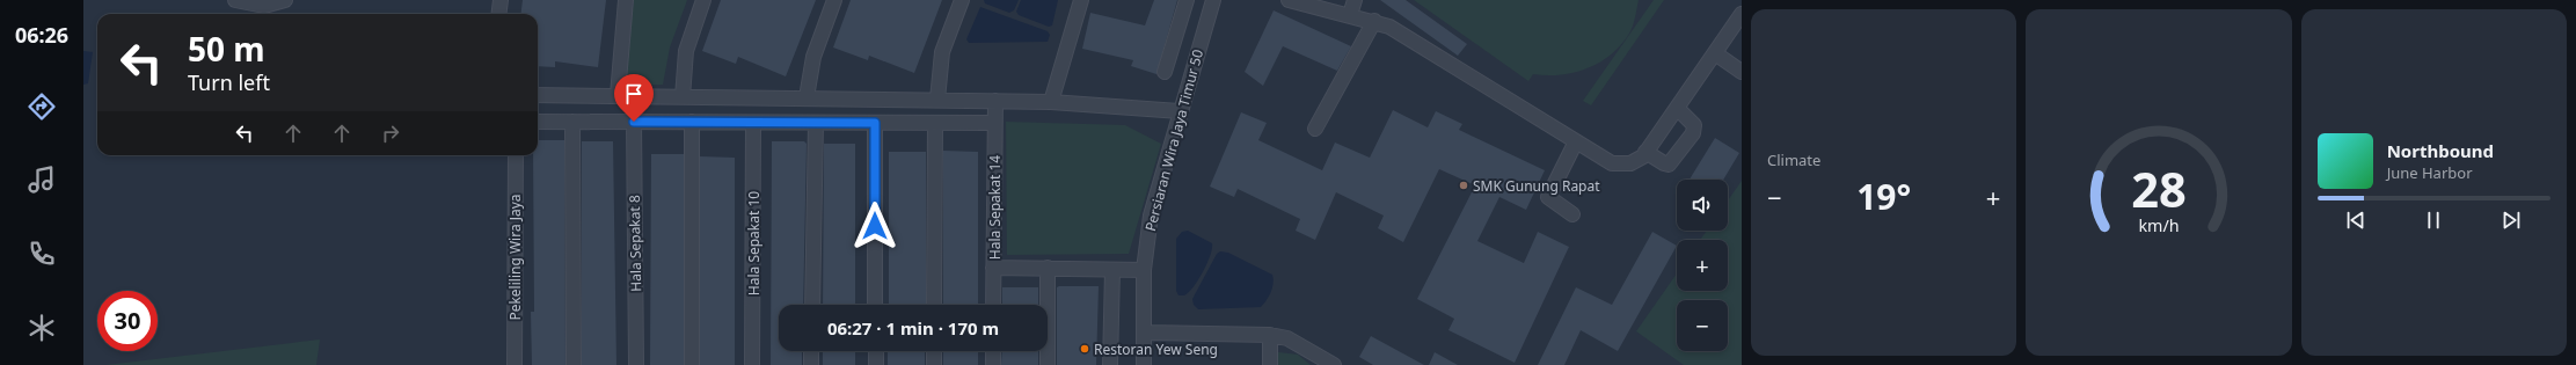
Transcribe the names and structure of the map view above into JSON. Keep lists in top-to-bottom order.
{
  "streets": {
    "street": [
      "Persiaran Wira Jaya Timur 50",
      "Hala Sepakat 14",
      "Hala Sepakat 8",
      "Hala Sepakat 10",
      "Pekeliling Wira Jaya"
    ]
  },
  "places": ["SMK Gunung Rapat", "Restoran Yew Seng"],
  "page": {
    "tabs": "06:26",
    "tile": "Climate",
    "turn": ["50 m", "Turn left"],
    "song": ["Northbound", "June Harbor"],
    "heat": ["−", "19°", "+"],
    "map_buttons": ["+", "−"],
    "limit": "30",
    "trip": "06:27 · 1 min · 170 m",
    "gauge": ["28", "km/h"]
  }
}
